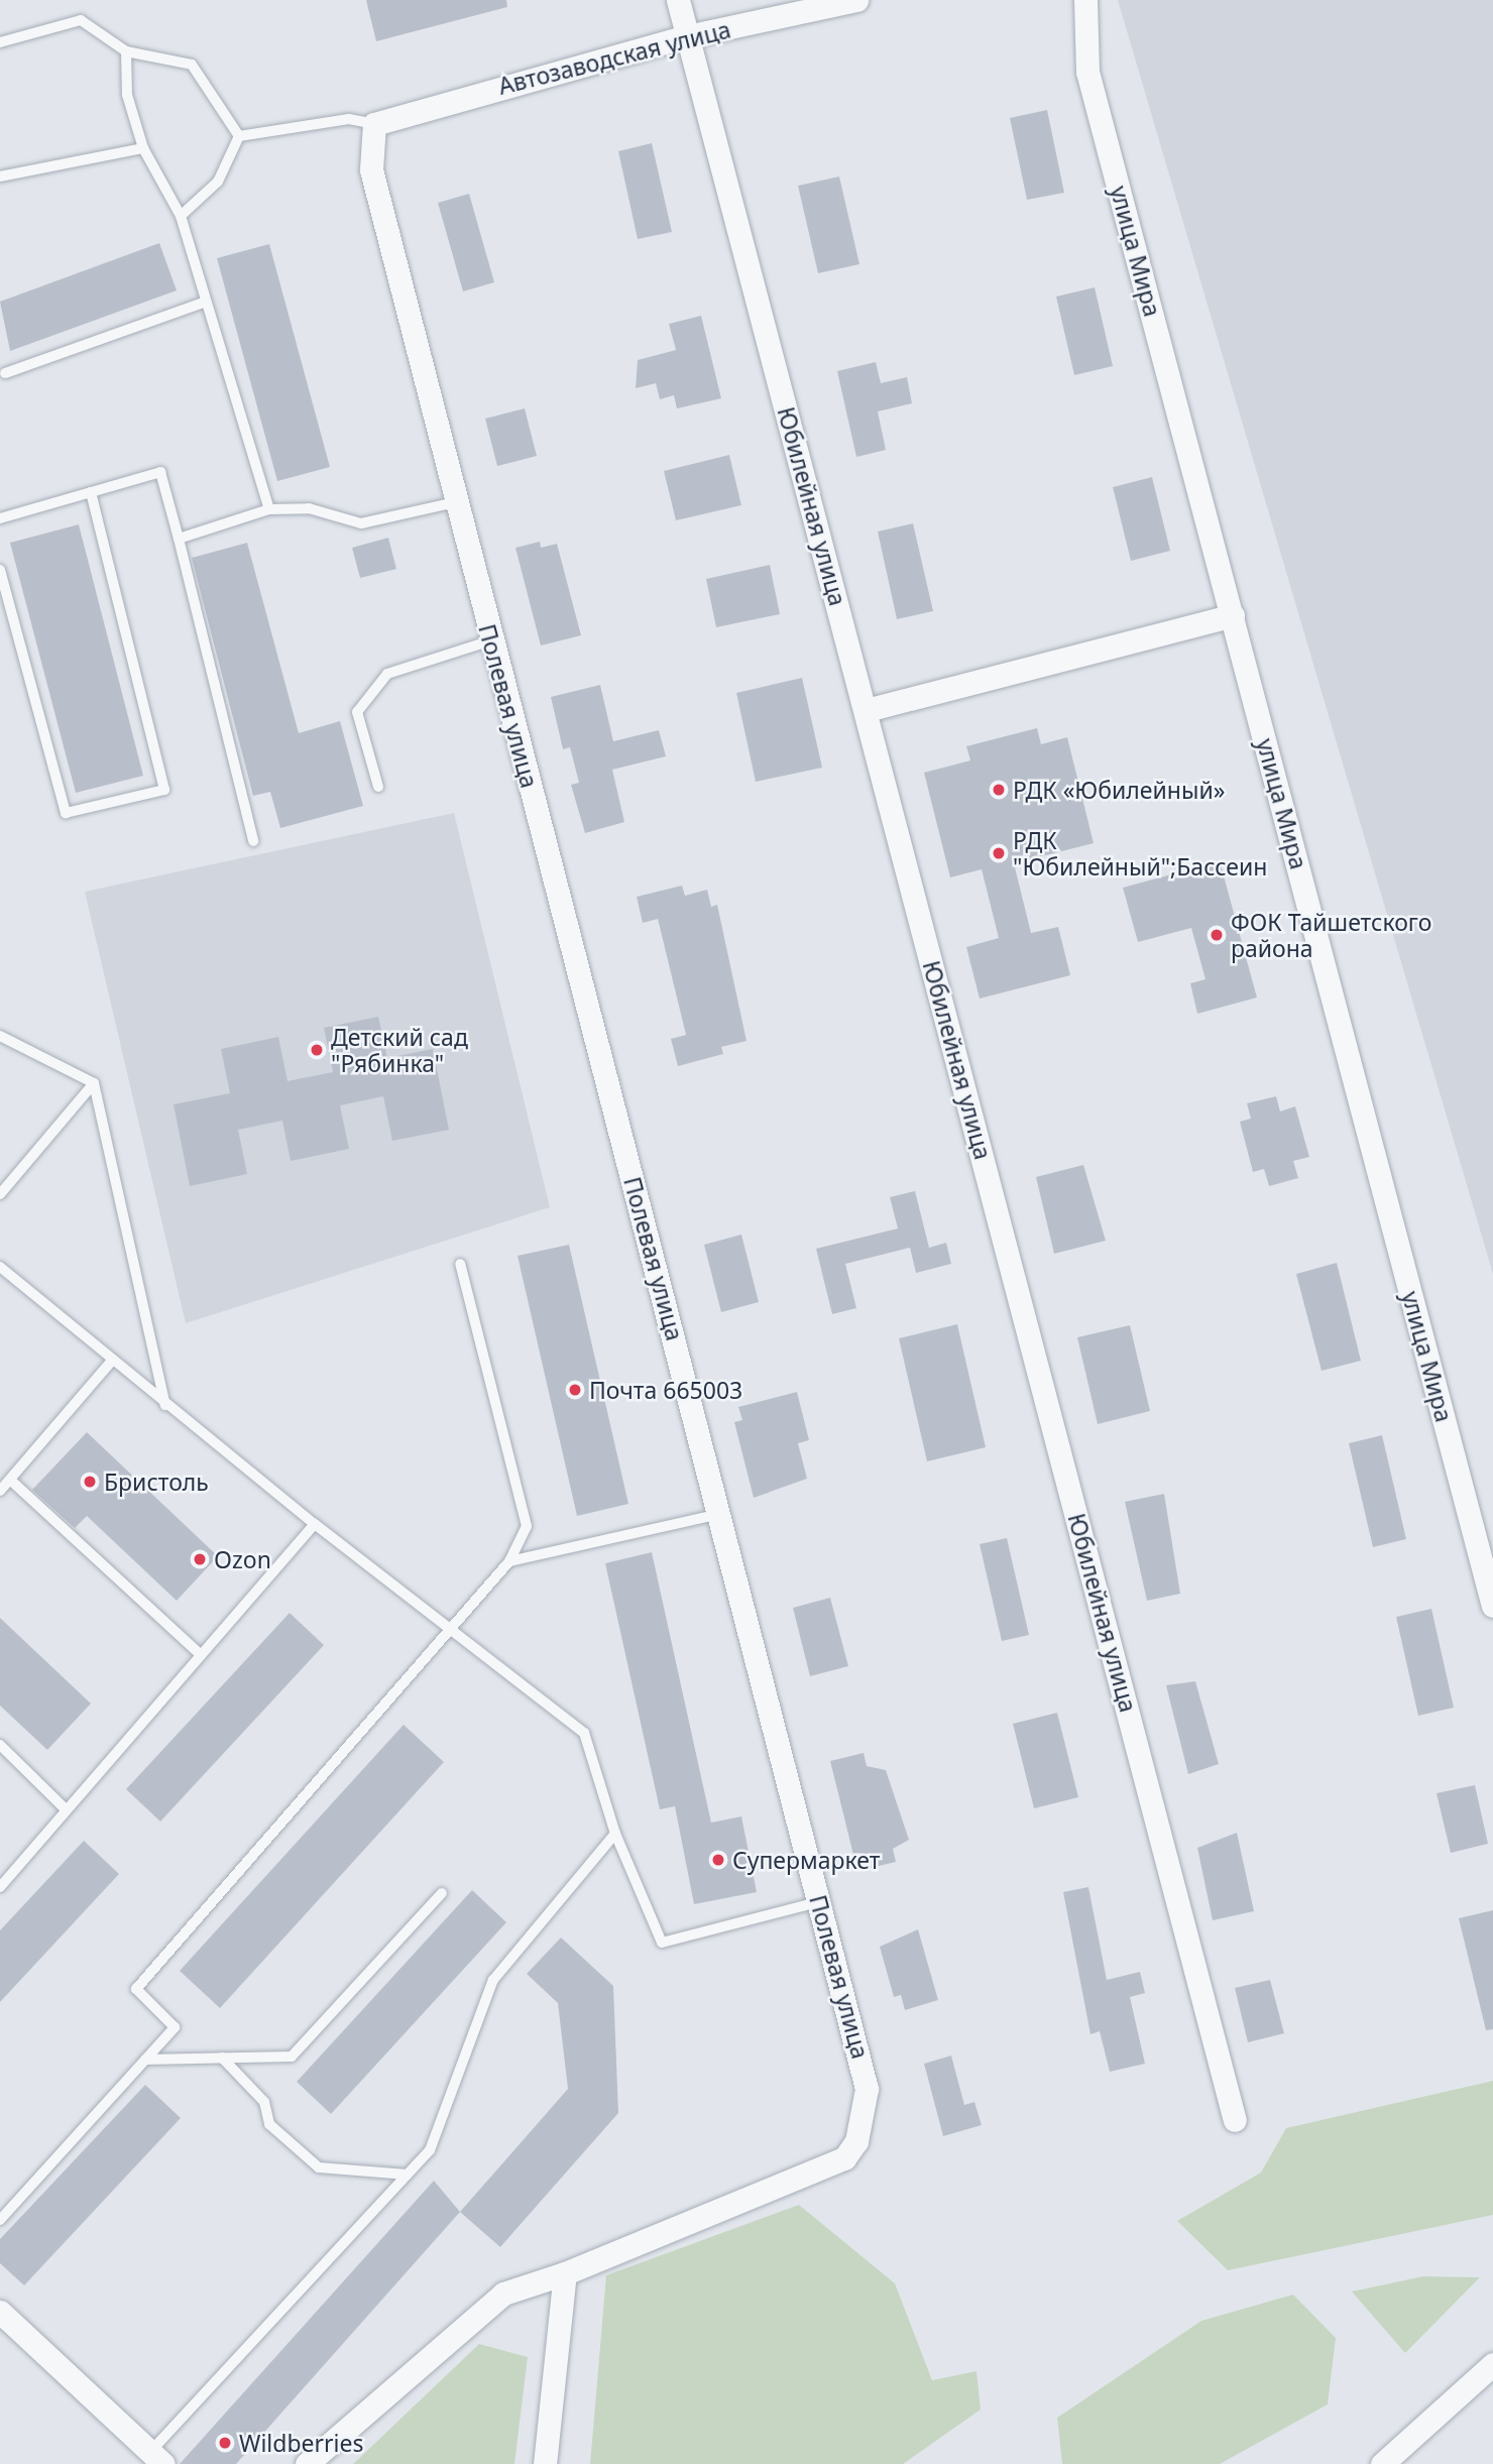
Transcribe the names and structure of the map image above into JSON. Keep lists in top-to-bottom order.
{
  "streets": {
    "street": [
      "Автозаводская улица",
      "улица Мира",
      "Юбилейная улица",
      "Полевая улица"
    ]
  },
  "crossings": [
    ["Автозаводская улица", "Юбилейная улица"],
    ["Автозаводская улица", "Полевая улица"]
  ],
  "places": [
    "РДК «Юбилейный»",
    "РДК \"Юбилейный\";Бассеин",
    "ФОК Тайшетского района",
    "Детский сад \"Рябинка\"",
    "Почта 665003",
    "Бристоль",
    "Ozon",
    "Супермаркет",
    "Wildberries"
  ]
}
